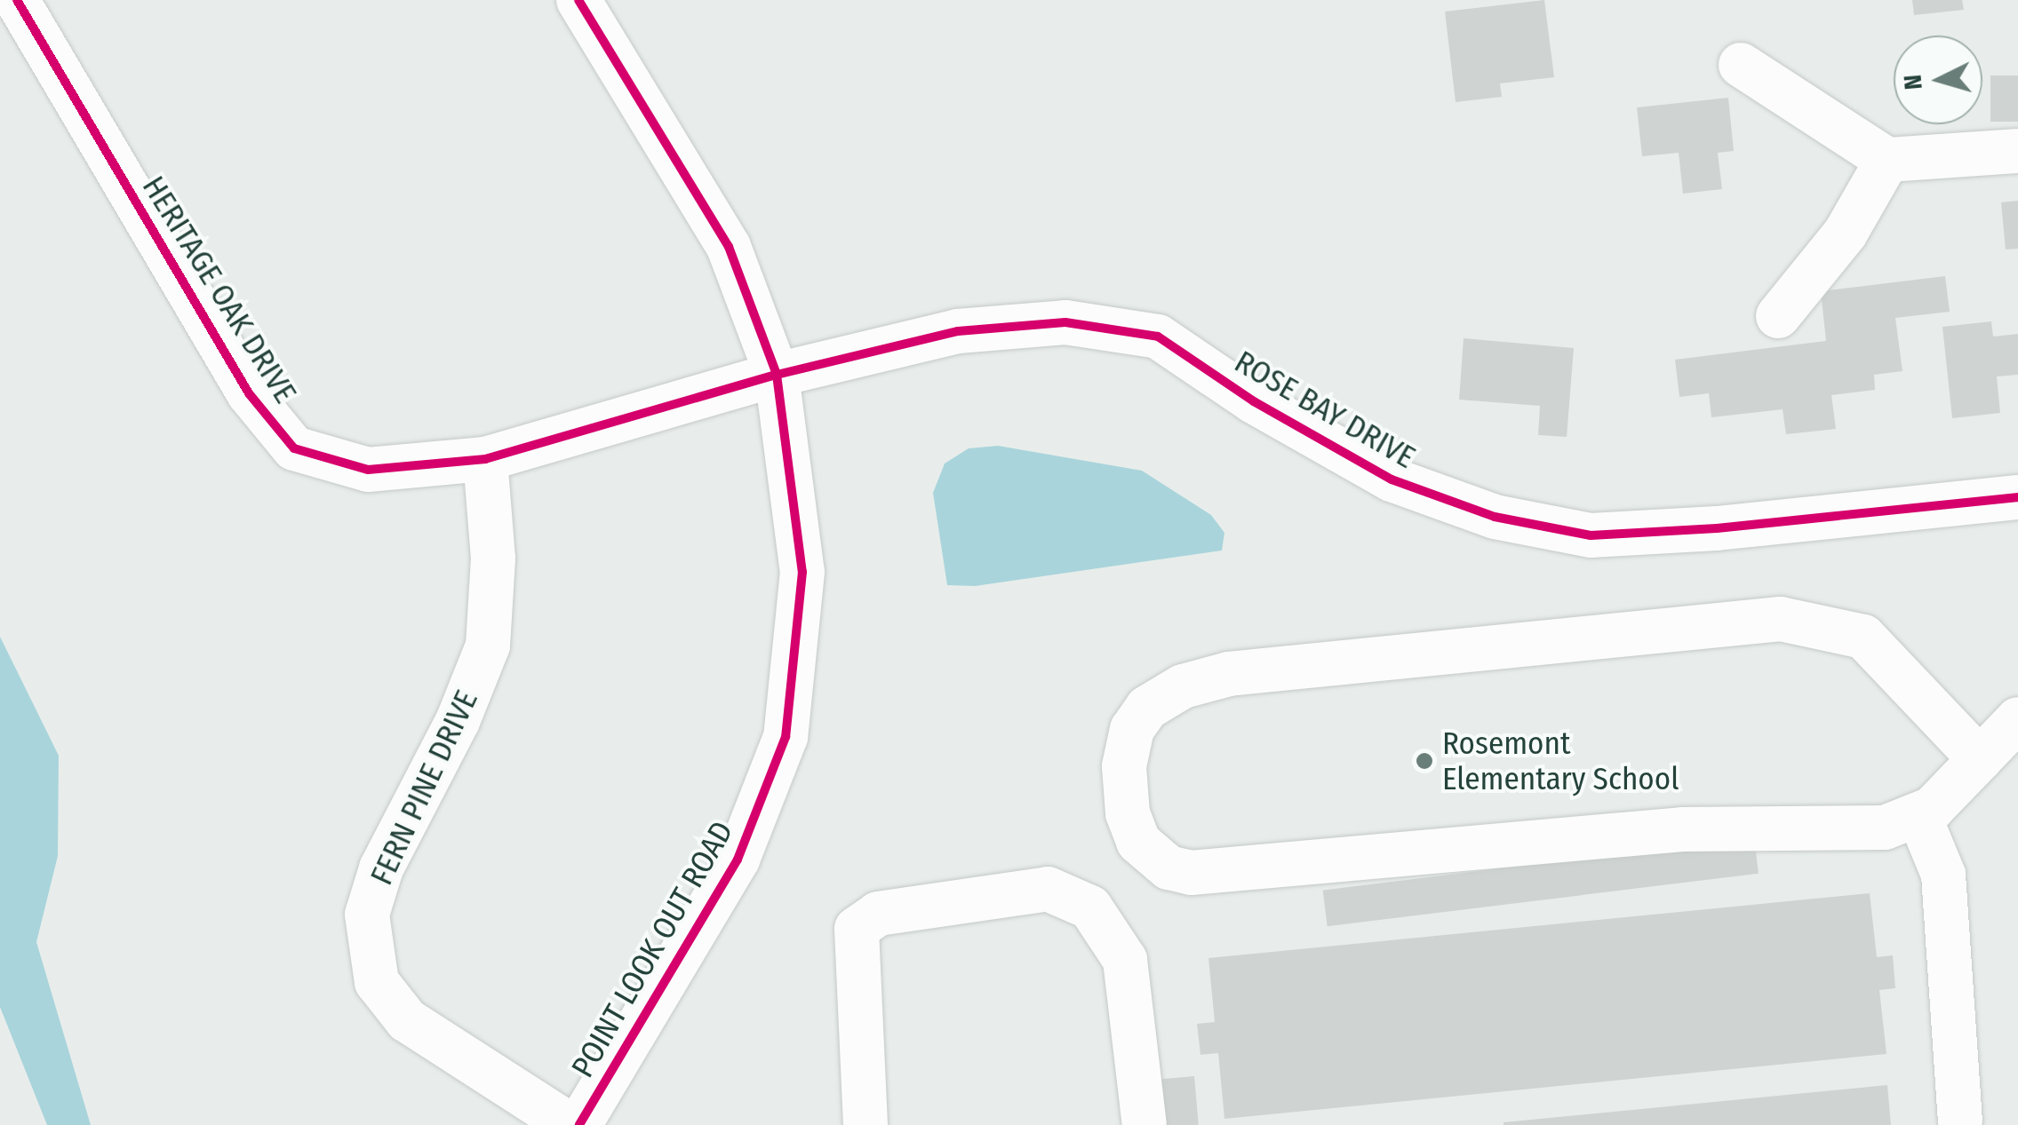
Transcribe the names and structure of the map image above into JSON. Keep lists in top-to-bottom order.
{
  "streets": {
    "street": [
      "HERITAGE OAK DRIVE",
      "ROSE BAY DRIVE",
      "FERN PINE DRIVE",
      "POINT LOOK OUT ROAD"
    ]
  },
  "crossings": [
    ["HERITAGE OAK DRIVE", "ROSE BAY DRIVE"],
    ["HERITAGE OAK DRIVE", "FERN PINE DRIVE"],
    ["HERITAGE OAK DRIVE", "POINT LOOK OUT ROAD"],
    ["ROSE BAY DRIVE", "POINT LOOK OUT ROAD"]
  ],
  "places": ["Rosemont Elementary School"],
  "north": "left"
}
